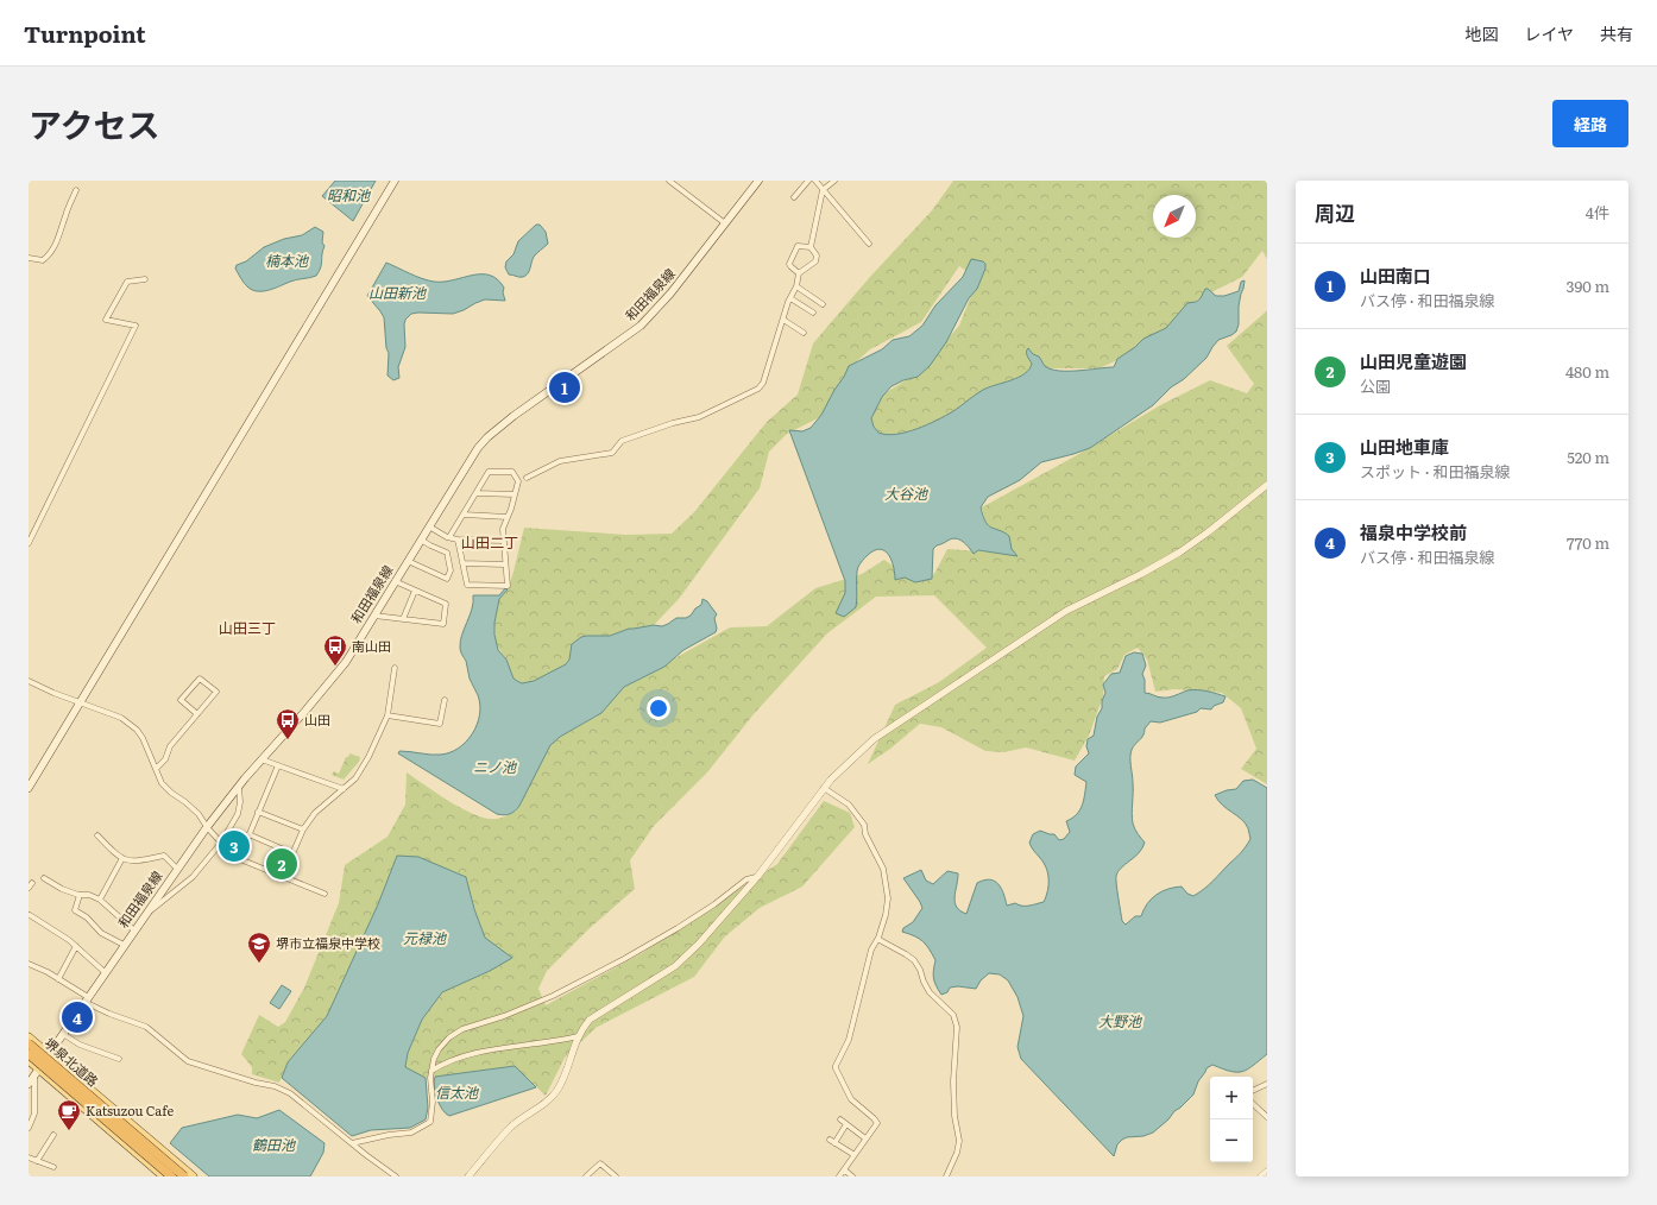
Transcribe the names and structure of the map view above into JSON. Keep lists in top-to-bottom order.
{
  "streets": {
    "highway": ["堺泉北道路"],
    "main road": ["和田福泉線"]
  },
  "districts": ["山田二丁", "山田三丁"],
  "water": [
    "昭和池",
    "楠本池",
    "山田新池",
    "大谷池",
    "ニノ池",
    "元禄池",
    "大野池",
    "信太池",
    "鶴田池"
  ],
  "places": {
    "bus stop": ["南山田", "山田"],
    "school or university": ["堺市立福泉中学校"],
    "cafe": ["Katsuzou Cafe"]
  },
  "north": "bottom left",
  "page": {
    "header": "Turnpoint",
    "nav": ["地図", "レイヤ", "共有"],
    "title": "アクセス",
    "buttons": "経路",
    "heading": ["周辺", "4件"],
    "list": [
      {
        "mark": "1",
        "name": "山田南口",
        "note": "バス停 · 和田福泉線",
        "value": "390 m"
      },
      {
        "mark": "2",
        "name": "山田児童遊園",
        "note": "公園",
        "value": "480 m"
      },
      {
        "mark": "3",
        "name": "山田地車庫",
        "note": "スポット · 和田福泉線",
        "value": "520 m"
      },
      {
        "mark": "4",
        "name": "福泉中学校前",
        "note": "バス停 · 和田福泉線",
        "value": "770 m"
      }
    ],
    "pins": [
      "1",
      "3",
      "2",
      "4"
    ],
    "map_buttons": ["+", "−"]
  }
}
